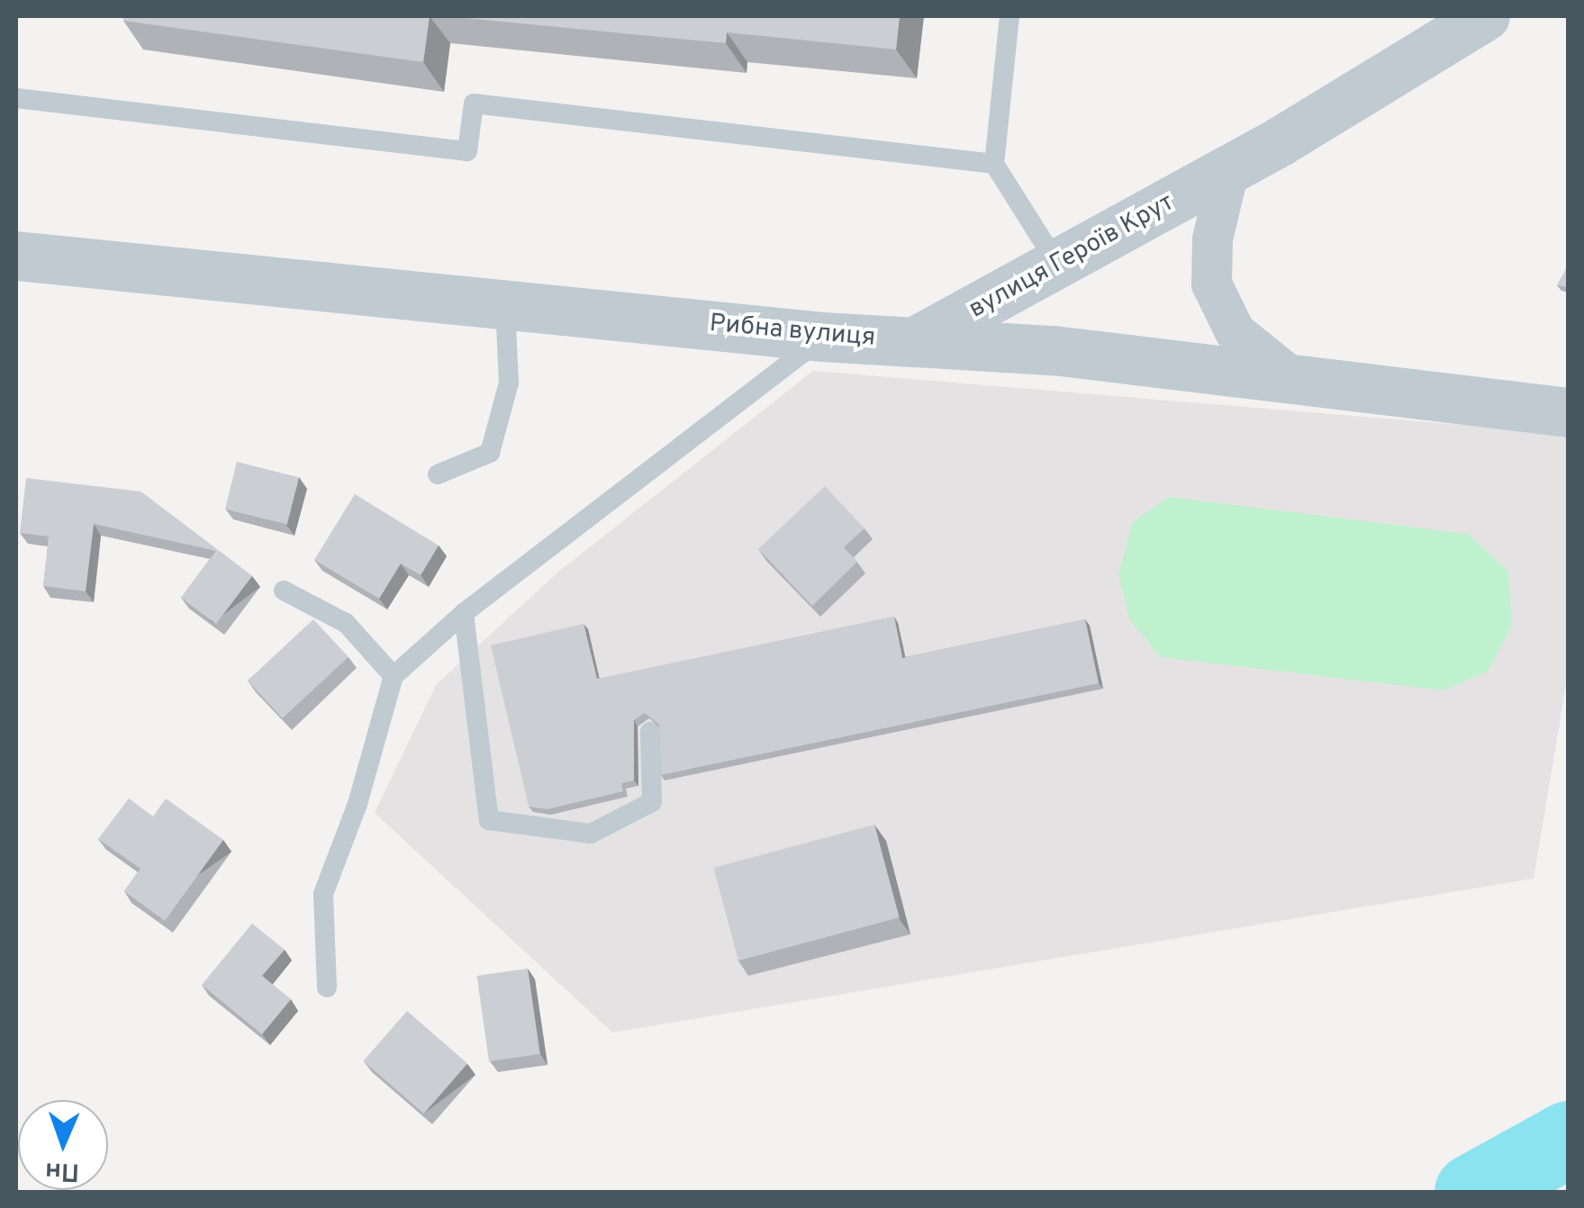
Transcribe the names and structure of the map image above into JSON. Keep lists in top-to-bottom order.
{
  "streets": {
    "street": ["вулиця Героїв Крут", "Рибна вулиця"]
  },
  "crossings": [
    ["вулиця Героїв Крут", "Рибна вулиця"]
  ],
  "north": "bottom"
}
